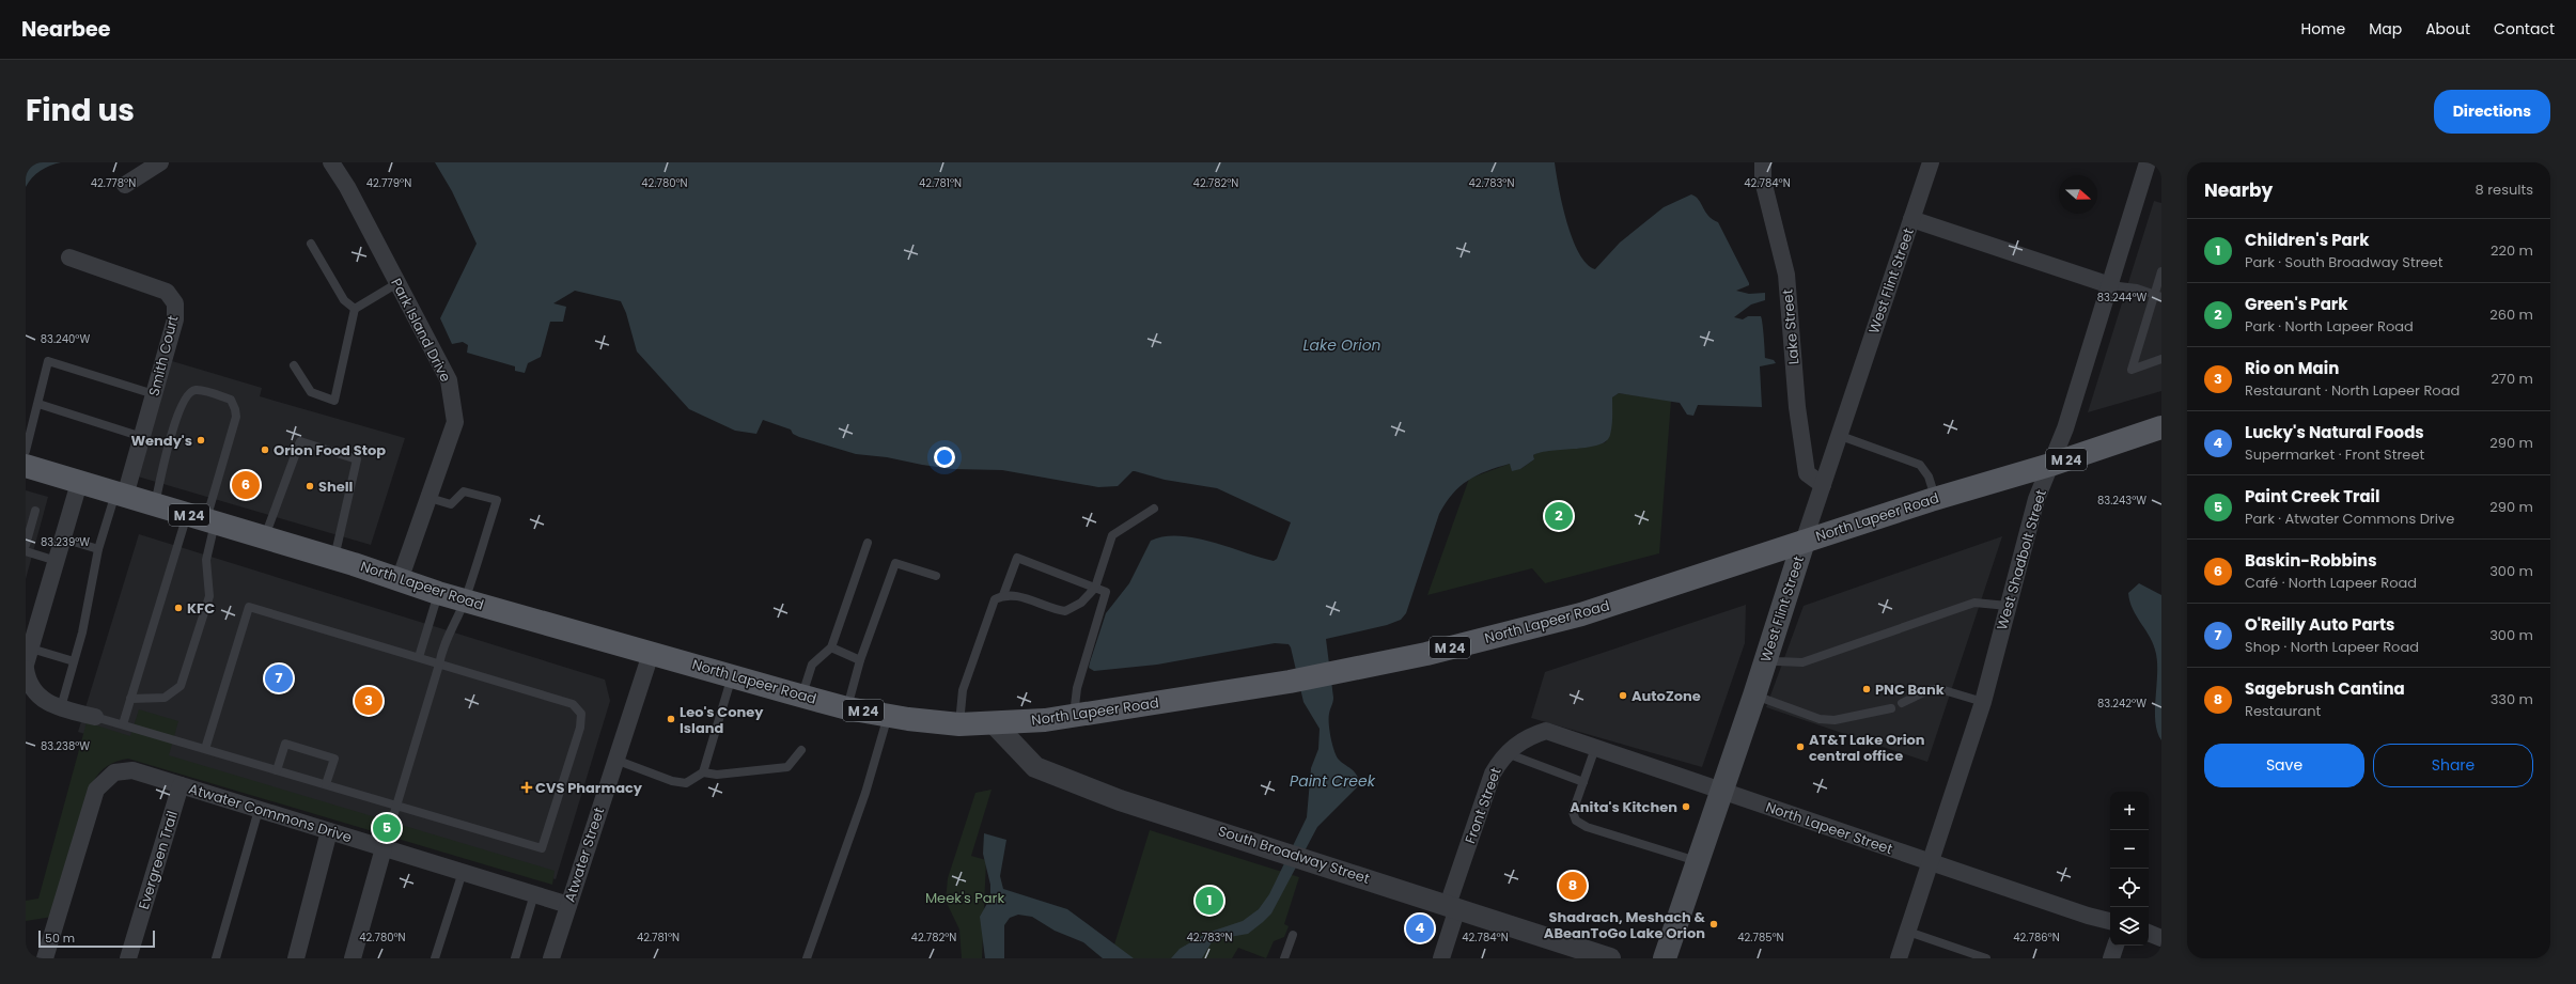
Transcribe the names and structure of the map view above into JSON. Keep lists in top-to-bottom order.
{
  "streets": {
    "main road": ["West Flint Street", "M 24", "North Lapeer Road"],
    "street": [
      "Lake Street",
      "Park Island Drive",
      "Smith Court",
      "West Shadbolt Street",
      "Front Street",
      "Atwater Commons Drive",
      "North Lapeer Street",
      "Atwater Street",
      "South Broadway Street",
      "Evergreen Trail"
    ]
  },
  "crossings": [
    ["West Flint Street", "Lake Street"],
    ["West Flint Street", "North Lapeer Road"],
    ["West Flint Street", "North Lapeer Street"],
    ["Park Island Drive", "North Lapeer Road"],
    ["Smith Court", "North Lapeer Road"],
    ["North Lapeer Road", "West Shadbolt Street"],
    ["North Lapeer Road", "Atwater Street"],
    ["North Lapeer Road", "South Broadway Street"],
    ["West Shadbolt Street", "North Lapeer Street"],
    ["Front Street", "North Lapeer Street"],
    ["Front Street", "South Broadway Street"],
    ["Atwater Commons Drive", "Atwater Street"],
    ["Atwater Commons Drive", "Evergreen Trail"]
  ],
  "water": ["Lake Orion", "Paint Creek"],
  "parks": ["Meek's Park"],
  "places": {
    "other": [
      "Wendy's",
      "Orion Food Stop",
      "Shell",
      "KFC",
      "PNC Bank",
      "AutoZone",
      "Leo's Coney Island",
      "AT&T Lake Orion central office",
      "Anita's Kitchen",
      "Shadrach, Meshach & ABeanToGo Lake Orion"
    ],
    "health": ["CVS Pharmacy"]
  },
  "scale_bar": "50 m",
  "north": "right",
  "page": {
    "header": "Nearbee",
    "nav": [
      "Home",
      "Map",
      "About",
      "Contact"
    ],
    "title": "Find us",
    "buttons": [
      "Directions",
      ["Save", "Share"]
    ],
    "heading": ["Nearby", "8 results"],
    "list": [
      {
        "mark": "1",
        "name": "Children's Park",
        "note": "Park · South Broadway Street",
        "value": "220 m"
      },
      {
        "mark": "2",
        "name": "Green's Park",
        "note": "Park · North Lapeer Road",
        "value": "260 m"
      },
      {
        "mark": "3",
        "name": "Rio on Main",
        "note": "Restaurant · North Lapeer Road",
        "value": "270 m"
      },
      {
        "mark": "4",
        "name": "Lucky's Natural Foods",
        "note": "Supermarket · Front Street",
        "value": "290 m"
      },
      {
        "mark": "5",
        "name": "Paint Creek Trail",
        "note": "Park · Atwater Commons Drive",
        "value": "290 m"
      },
      {
        "mark": "6",
        "name": "Baskin-Robbins",
        "note": "Café · North Lapeer Road",
        "value": "300 m"
      },
      {
        "mark": "7",
        "name": "O'Reilly Auto Parts",
        "note": "Shop · North Lapeer Road",
        "value": "300 m"
      },
      {
        "mark": "8",
        "name": "Sagebrush Cantina",
        "note": "Restaurant",
        "value": "330 m"
      }
    ],
    "pins": [
      "6",
      "2",
      "7",
      "3",
      "5",
      "8",
      "1",
      "4"
    ],
    "map_buttons": ["+", "−"],
    "scale": "50 m"
  },
  "coordinates": [
    "42.778°N",
    "42.780°N",
    "42.781°N",
    "42.782°N",
    "42.783°N",
    "42.784°N",
    "42.779°N",
    "83.244°W",
    "83.240°W",
    "83.243°W",
    "83.239°W",
    "83.242°W",
    "83.238°W",
    "42.785°N",
    "42.786°N"
  ]
}
